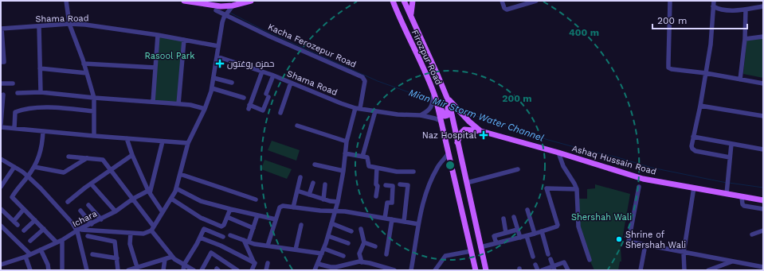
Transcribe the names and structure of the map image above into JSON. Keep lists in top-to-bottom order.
{
  "streets": {
    "main road": ["Firozpur Road", "Ashaq Hussain Road"],
    "street": ["Shama Road", "Kacha Ferozepur Road", "Ichara"]
  },
  "crossings": [
    ["Shama Road", "Kacha Ferozepur Road"],
    ["Shama Road", "Firozpur Road"],
    ["Firozpur Road", "Ashaq Hussain Road"]
  ],
  "water": ["Mian Mir Storm Water Channel"],
  "parks": ["Rasool Park", "Shershah Wali"],
  "places": {
    "health": ["حمزه روغتون", "Naz Hospital"],
    "other": ["Shrine of Shershah Wali"]
  },
  "scale_bar": "200 m",
  "rings": ["400 m", "200 m"]
}
